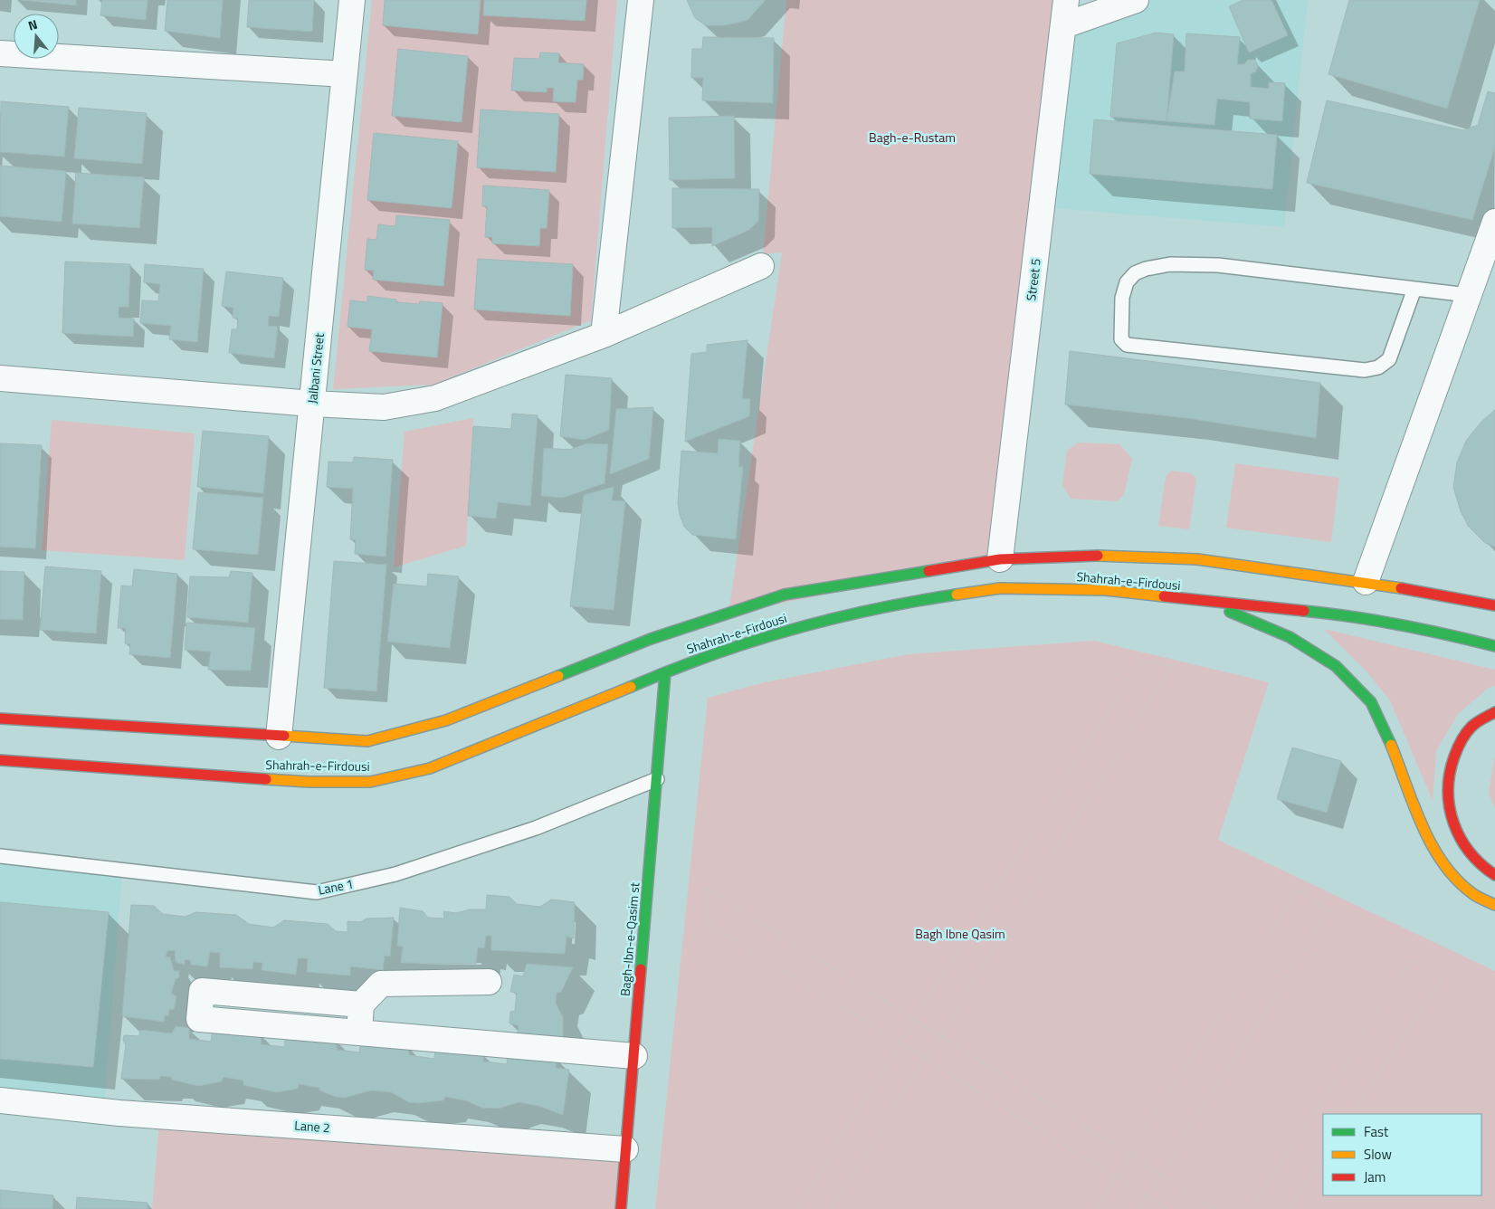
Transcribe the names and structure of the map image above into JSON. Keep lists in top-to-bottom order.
{
  "streets": {
    "main road": ["Shahrah-e-Firdousi", "Bagh-Ibn-e-Qasim st"],
    "street": ["Street 5", "Jalbani Street", "Lane 2"],
    "lane": ["Lane 1"]
  },
  "crossings": [
    ["Street 5", "Shahrah-e-Firdousi"],
    ["Jalbani Street", "Shahrah-e-Firdousi"],
    ["Shahrah-e-Firdousi", "Bagh-Ibn-e-Qasim st"],
    ["Lane 1", "Bagh-Ibn-e-Qasim st"],
    ["Bagh-Ibn-e-Qasim st", "Lane 2"]
  ],
  "parks": ["Bagh-e-Rustam", "Bagh Ibne Qasim"],
  "legend": ["Fast", "Slow", "Jam"],
  "north": "top"
}
